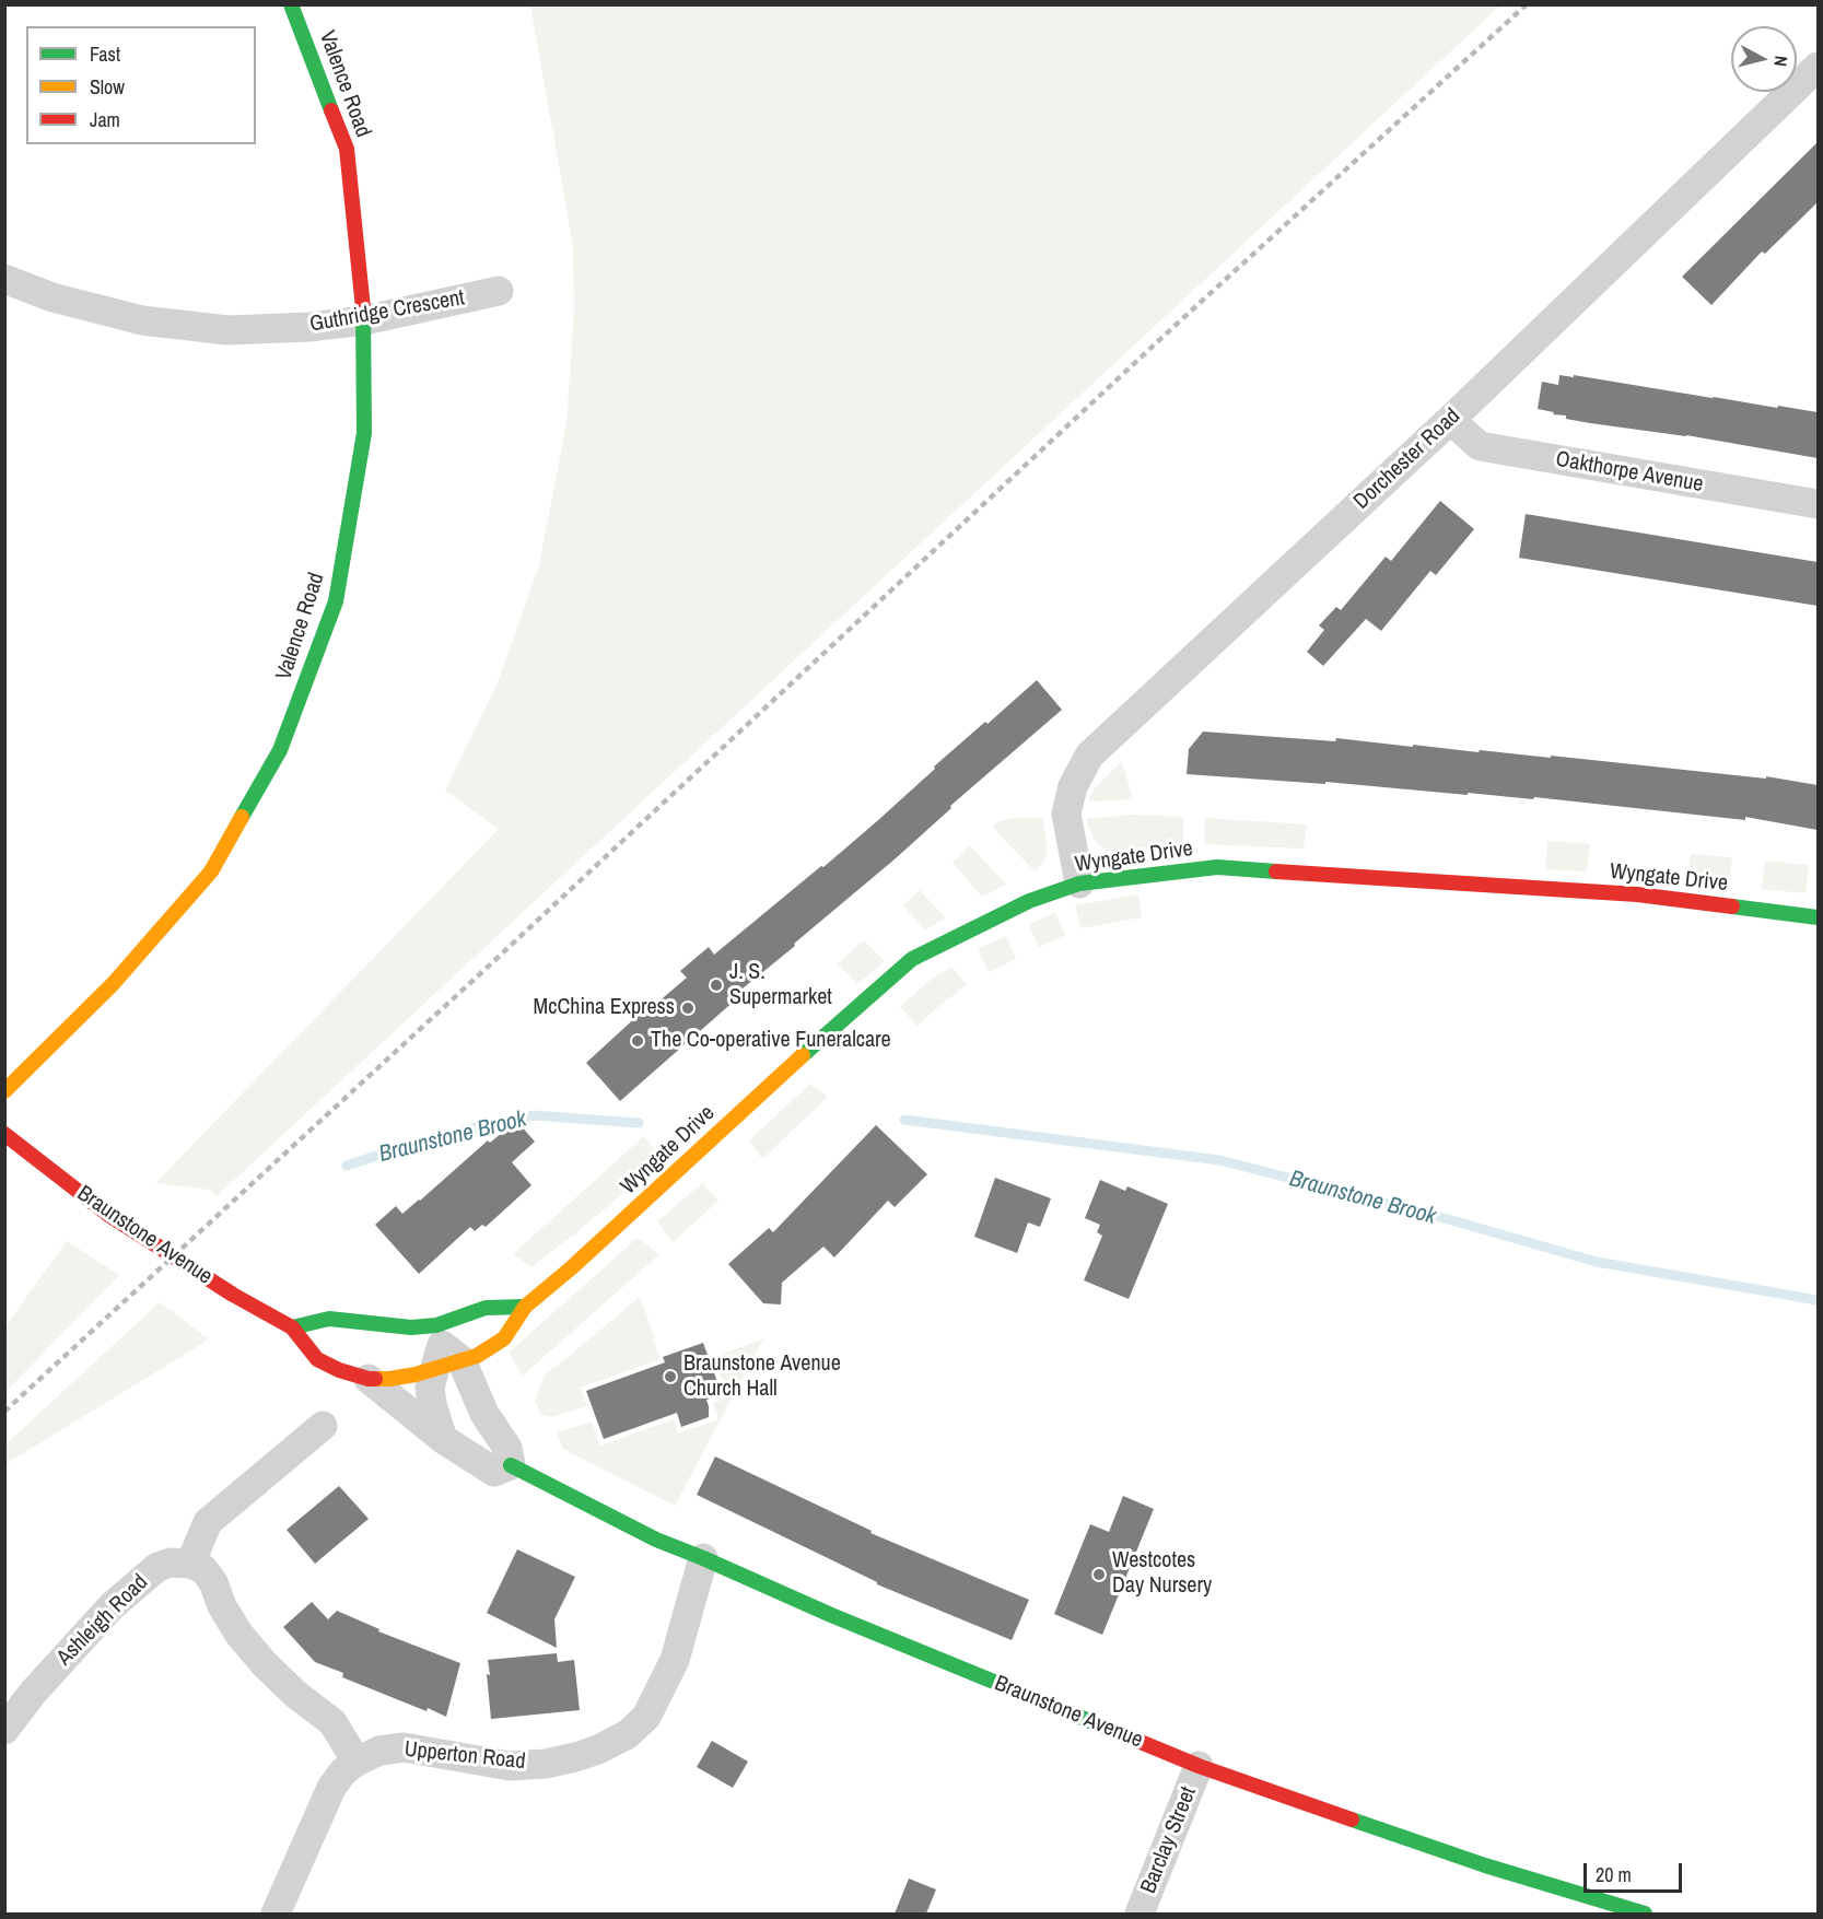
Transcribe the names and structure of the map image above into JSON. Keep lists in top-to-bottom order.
{
  "streets": {
    "street": [
      "Valence Road",
      "Guthridge Crescent",
      "Dorchester Road",
      "Oakthorpe Avenue",
      "Wyngate Drive",
      "Braunstone Avenue",
      "Ashleigh Road",
      "Upperton Road",
      "Barclay Street"
    ]
  },
  "crossings": [
    ["Valence Road", "Guthridge Crescent"],
    ["Dorchester Road", "Oakthorpe Avenue"],
    ["Dorchester Road", "Wyngate Drive"],
    ["Wyngate Drive", "Braunstone Avenue"],
    ["Braunstone Avenue", "Upperton Road"],
    ["Braunstone Avenue", "Barclay Street"]
  ],
  "water": ["Braunstone Brook"],
  "places": [
    "J. S. Supermarket",
    "McChina Express",
    "The Co-operative Funeralcare",
    "Braunstone Avenue Church Hall",
    "Westcotes Day Nursery"
  ],
  "legend": ["Fast", "Slow", "Jam"],
  "scale_bar": "20 m",
  "north": "right"
}
